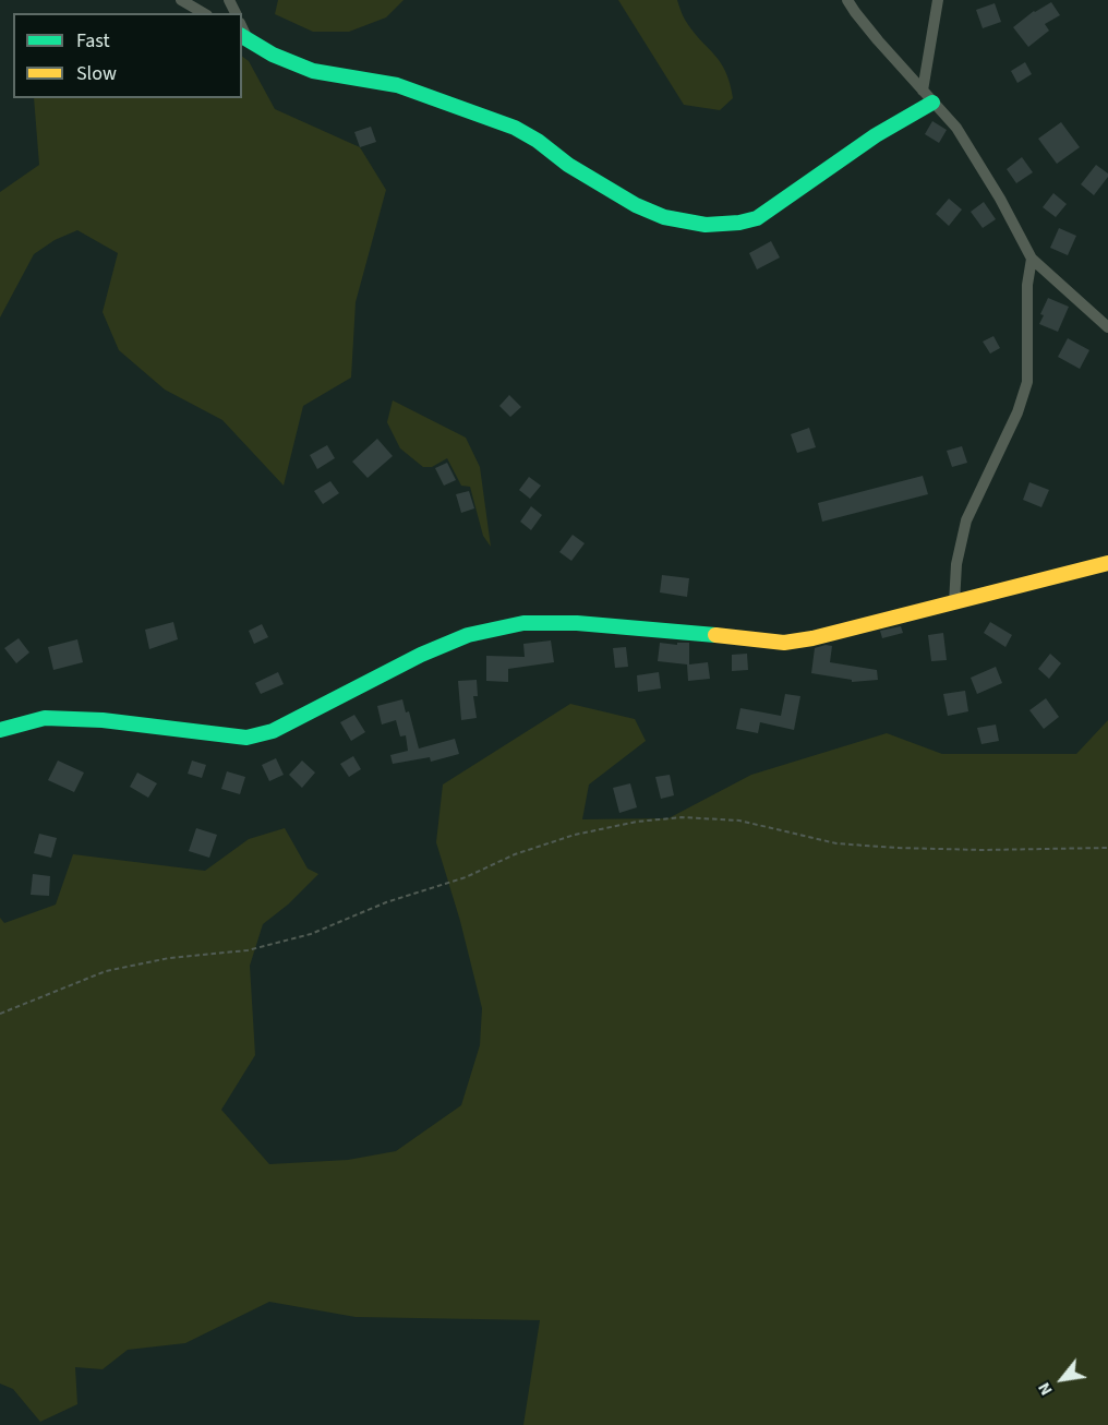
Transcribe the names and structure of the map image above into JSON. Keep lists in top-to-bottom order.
{
  "legend": ["Fast", "Slow"],
  "north": "bottom left"
}
